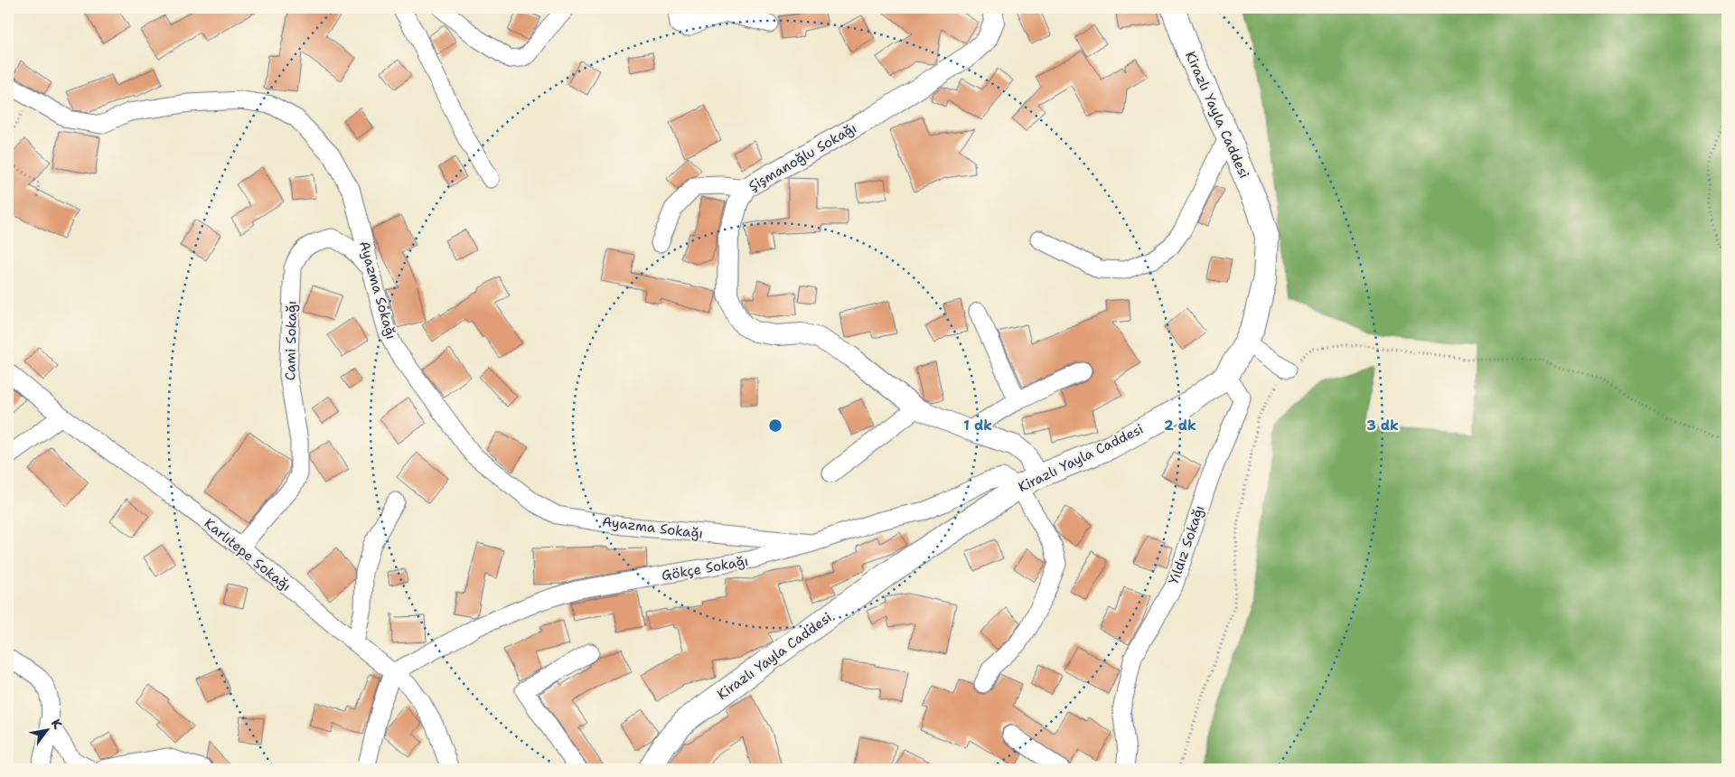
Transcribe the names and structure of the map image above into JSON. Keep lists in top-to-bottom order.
{
  "streets": {
    "main road": ["Kirazlı Yayla Caddesi"],
    "street": [
      "Şişmanoğlu Sokağı",
      "Ayazma Sokağı",
      "Cami Sokağı",
      "Yıldız Sokağı",
      "Karlıtepe Sokağı",
      "Gökçe Sokağı"
    ]
  },
  "crossings": [
    ["Kirazlı Yayla Caddesi", "Şişmanoğlu Sokağı"],
    ["Kirazlı Yayla Caddesi", "Yıldız Sokağı"],
    ["Kirazlı Yayla Caddesi", "Gökçe Sokağı"],
    ["Şişmanoğlu Sokağı", "Gökçe Sokağı"],
    ["Ayazma Sokağı", "Cami Sokağı"],
    ["Ayazma Sokağı", "Gökçe Sokağı"],
    ["Cami Sokağı", "Karlıtepe Sokağı"],
    ["Karlıtepe Sokağı", "Gökçe Sokağı"]
  ],
  "north": "top right",
  "rings": ["1 dk", "2 dk", "3 dk"]
}
